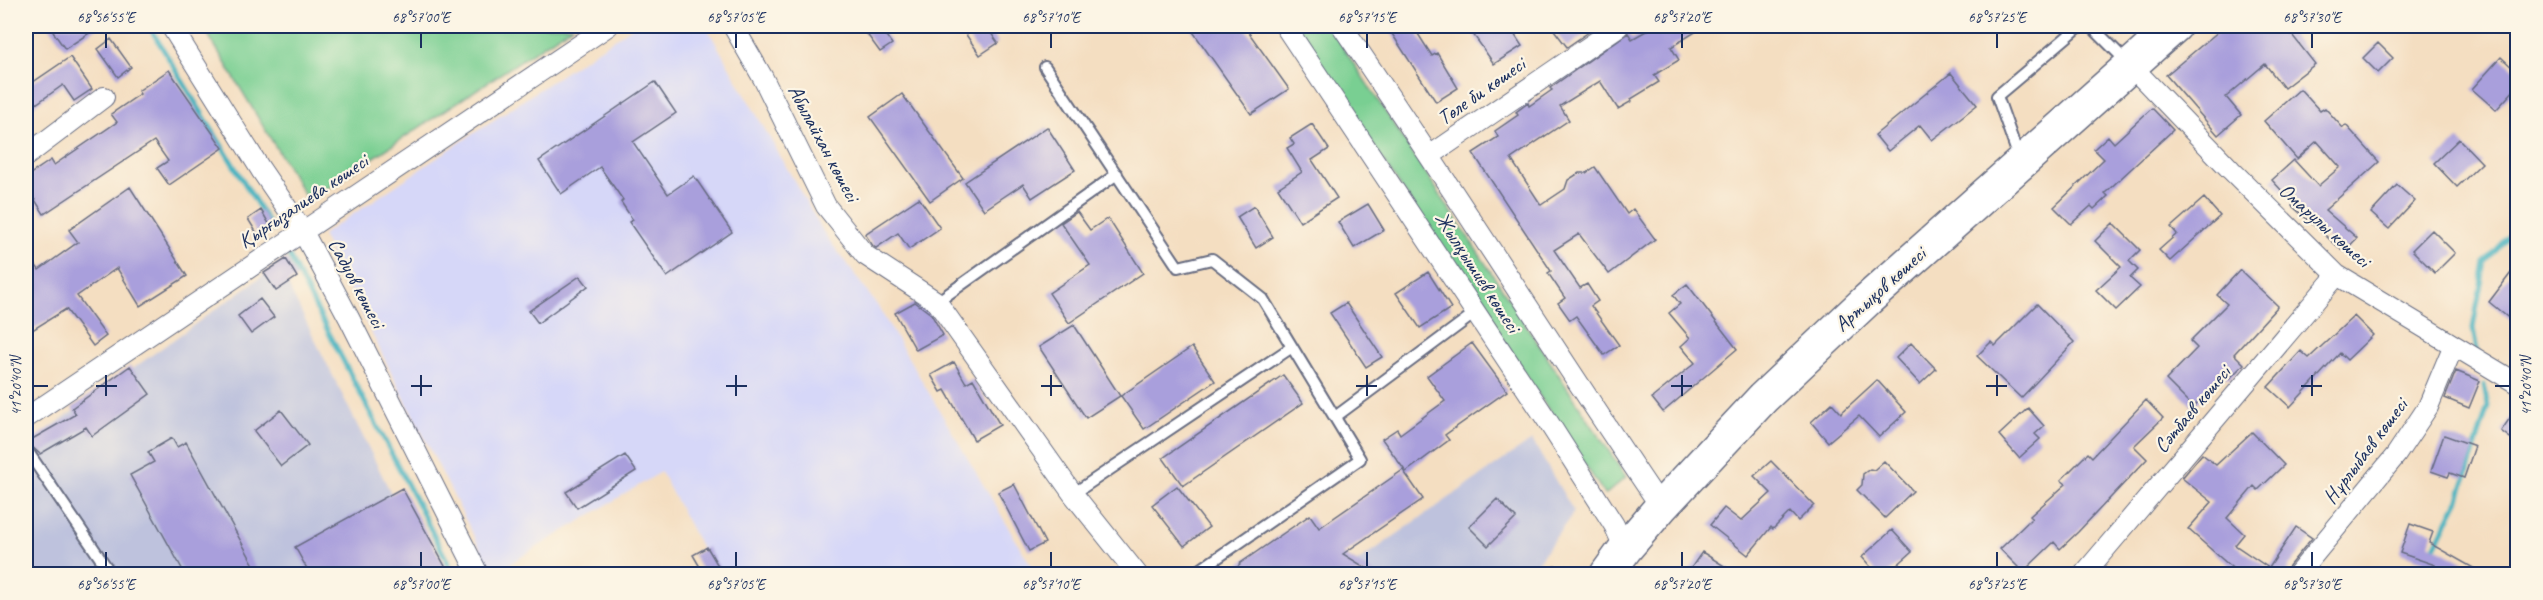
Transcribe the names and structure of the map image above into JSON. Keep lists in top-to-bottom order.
{
  "streets": {
    "highway": ["Артықов көшесі"],
    "street": [
      "Төле би көшесі",
      "Абылайхан көшесі",
      "Қырғызалиева көшесі",
      "Омарулы көшесі",
      "Жылқышиев көшесі",
      "Садуов көшесі",
      "Сәтбаев көшесі",
      "Нұрлыбаев көшесі"
    ]
  },
  "crossings": [
    ["Төле би көшесі", "Жылқышиев көшесі"],
    ["Қырғызалиева көшесі", "Садуов көшесі"],
    ["Омарулы көшесі", "Артықов көшесі"],
    ["Омарулы көшесі", "Сәтбаев көшесі"],
    ["Омарулы көшесі", "Нұрлыбаев көшесі"],
    ["Жылқышиев көшесі", "Артықов көшесі"]
  ],
  "coordinates": [
    "68°56'55\"E",
    "68°57'00\"E",
    "68°57'05\"E",
    "68°57'10\"E",
    "68°57'15\"E",
    "68°57'20\"E",
    "68°57'25\"E",
    "68°57'30\"E",
    "41°20'40\"N"
  ]
}
